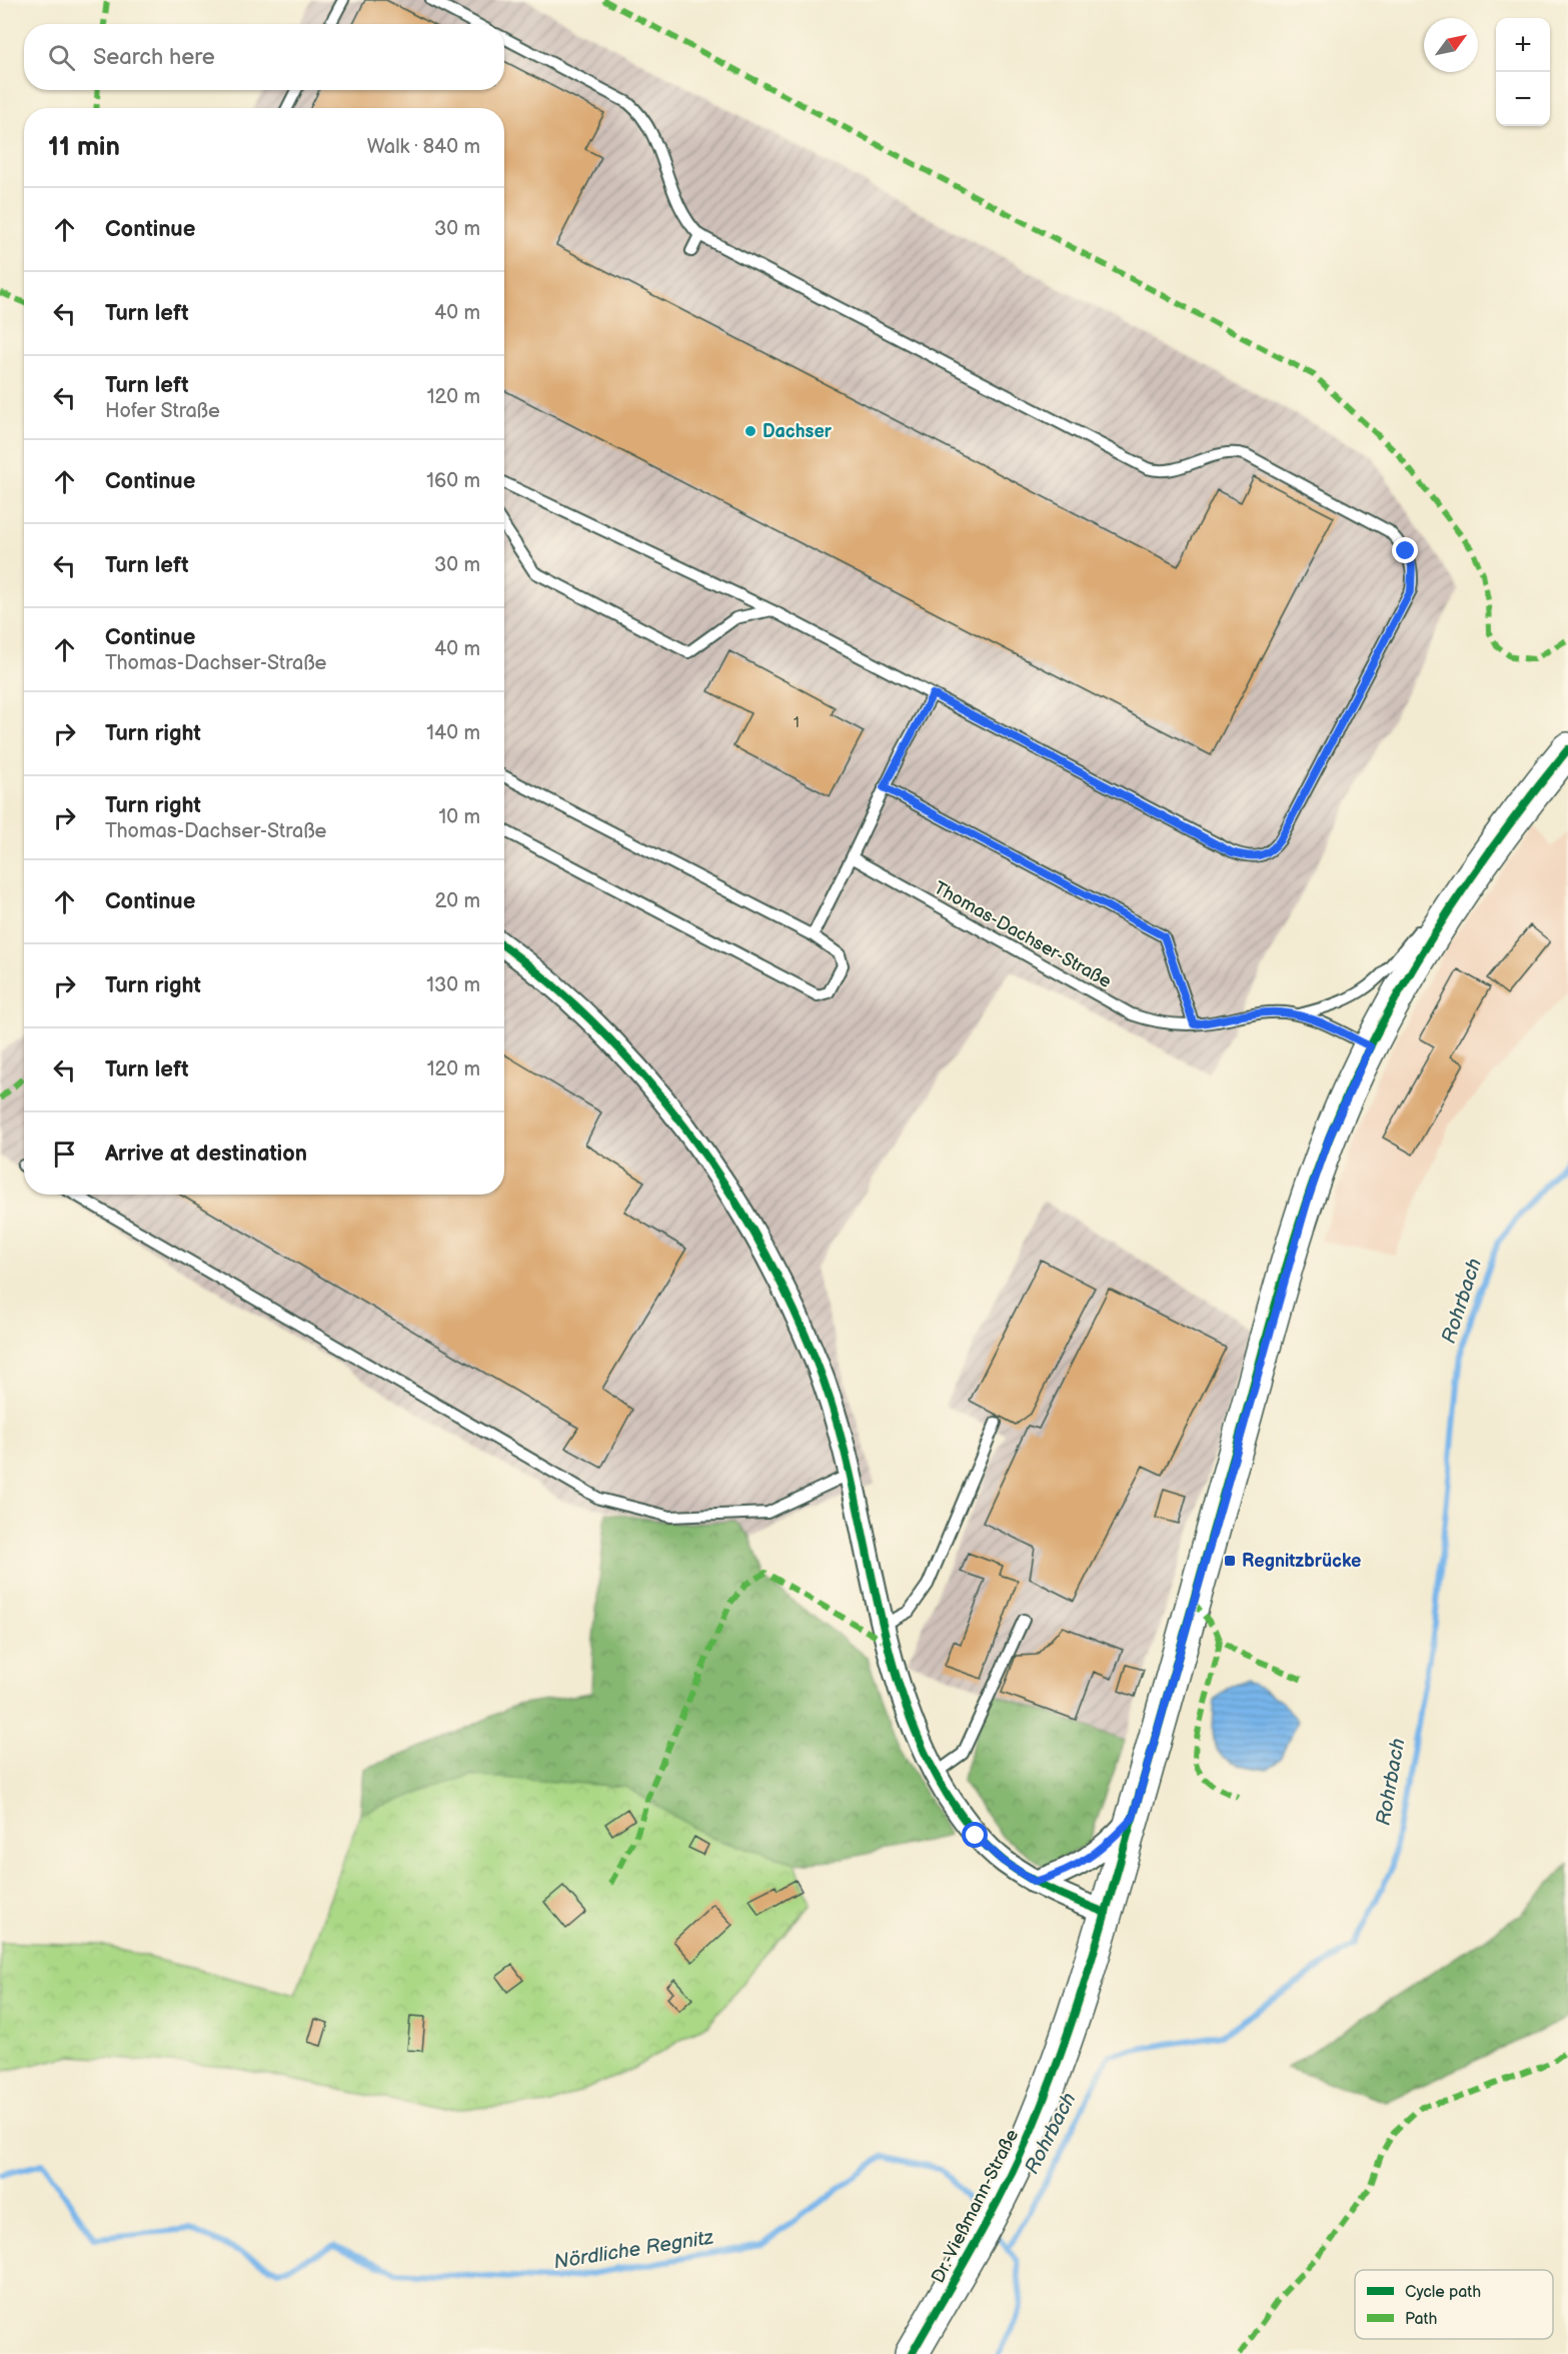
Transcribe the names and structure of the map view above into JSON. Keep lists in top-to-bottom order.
{
  "streets": {
    "main road": ["Dr.-Vießmann-Straße"],
    "lane": ["Thomas-Dachser-Straße"]
  },
  "water": ["Rohrbach", "Nördliche Regnitz"],
  "places": {
    "other": ["Dachser"],
    "transit": ["Regnitzbrücke"]
  },
  "house_numbers": ["1"],
  "legend": ["Cycle path", "Path"],
  "north": "top right",
  "page": {
    "map_buttons": ["+", "−"],
    "search": "Search here",
    "heading": ["11 min", "Walk · 840 m"],
    "list": [
      ["Continue", "30 m"],
      ["Turn left", "40 m"],
      ["Turn left", "Hofer Straße", "120 m"],
      ["Continue", "160 m"],
      ["Turn left", "30 m"],
      ["Continue", "Thomas-Dachser-Straße", "40 m"],
      ["Turn right", "140 m"],
      ["Turn right", "Thomas-Dachser-Straße", "10 m"],
      ["Continue", "20 m"],
      ["Turn right", "130 m"],
      ["Turn left", "120 m"],
      "Arrive at destination"
    ]
  }
}
